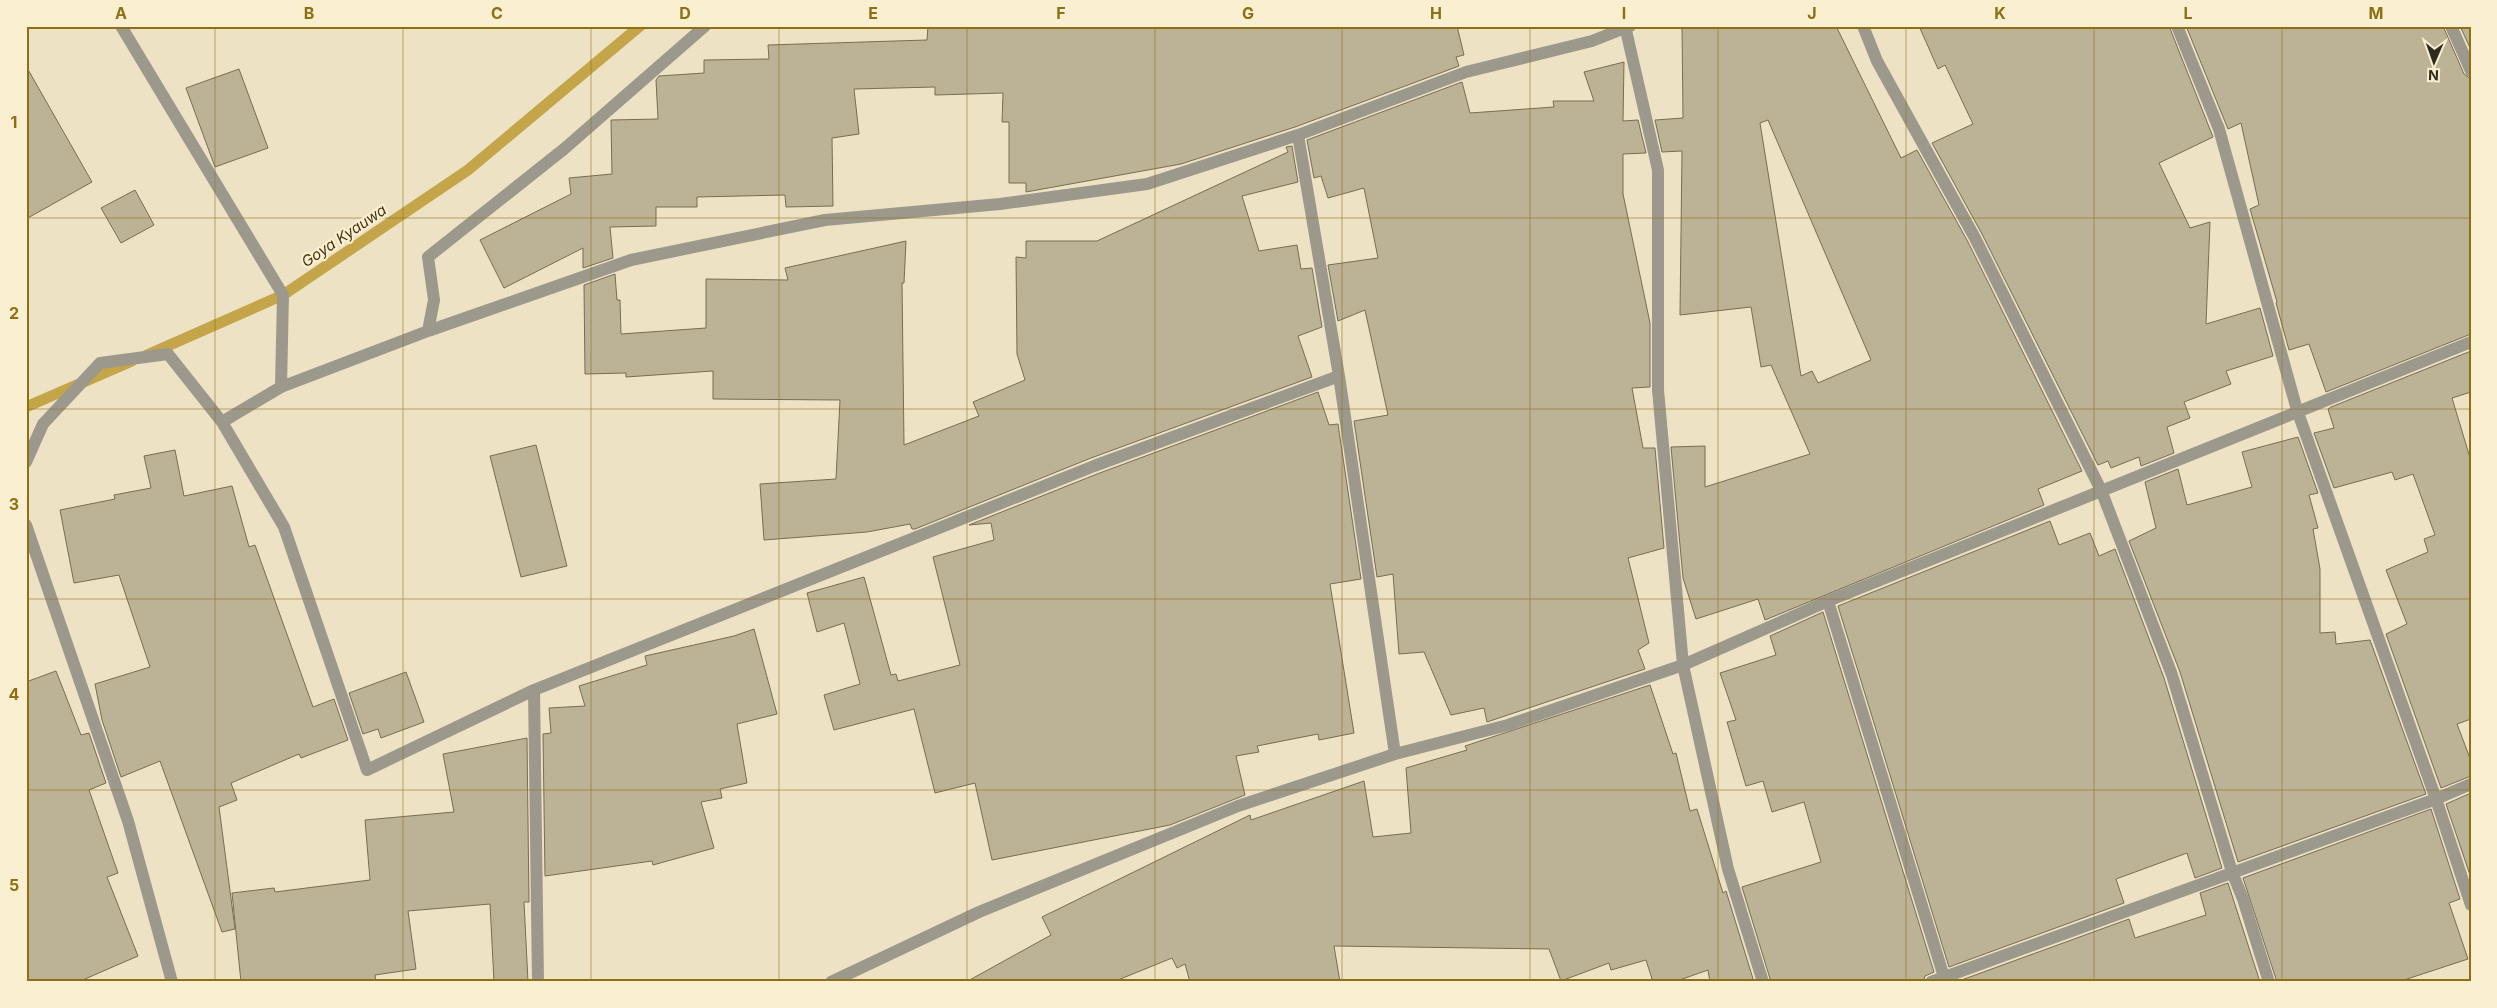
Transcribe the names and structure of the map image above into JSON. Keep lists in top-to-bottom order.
{
  "water": ["Goya Kyauwa"],
  "north": "bottom",
  "grid": {
    "columns": [
      "A",
      "B",
      "C",
      "D",
      "E",
      "F",
      "G",
      "H",
      "I",
      "J",
      "K",
      "L",
      "M"
    ],
    "rows": [
      "1",
      "2",
      "3",
      "4",
      "5"
    ]
  }
}
